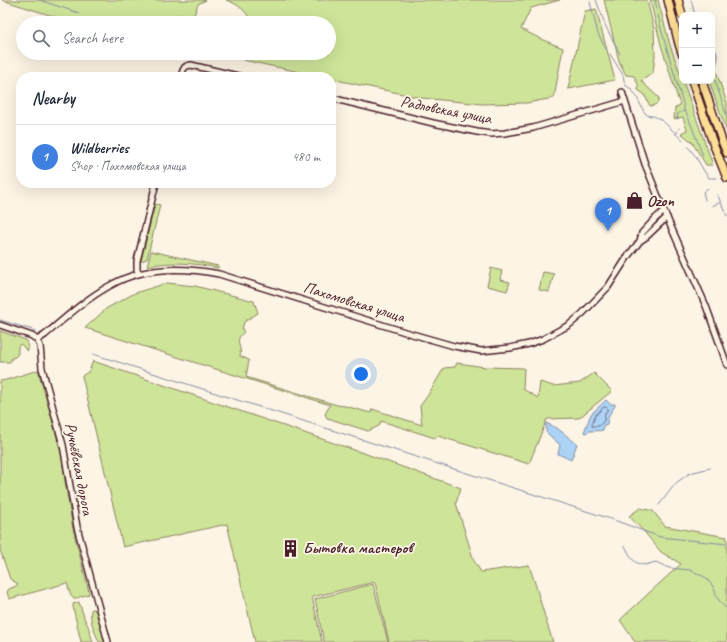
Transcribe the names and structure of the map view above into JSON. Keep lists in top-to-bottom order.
{
  "streets": {
    "street": ["Радловская улица", "Пахомовская улица", "Ручьёвская дорога"]
  },
  "crossings": [
    ["Пахомовская улица", "Ручьёвская дорога"]
  ],
  "places": {
    "shop": ["Ozon"],
    "building": ["Бытовка мастеров"]
  },
  "page": {
    "map_buttons": ["+", "−"],
    "search": "Search here",
    "heading": "Nearby",
    "list": [
      {
        "mark": "1",
        "name": "Wildberries",
        "note": "Shop · Пахомовская улица",
        "value": "480 m"
      }
    ],
    "pins": "1"
  }
}
